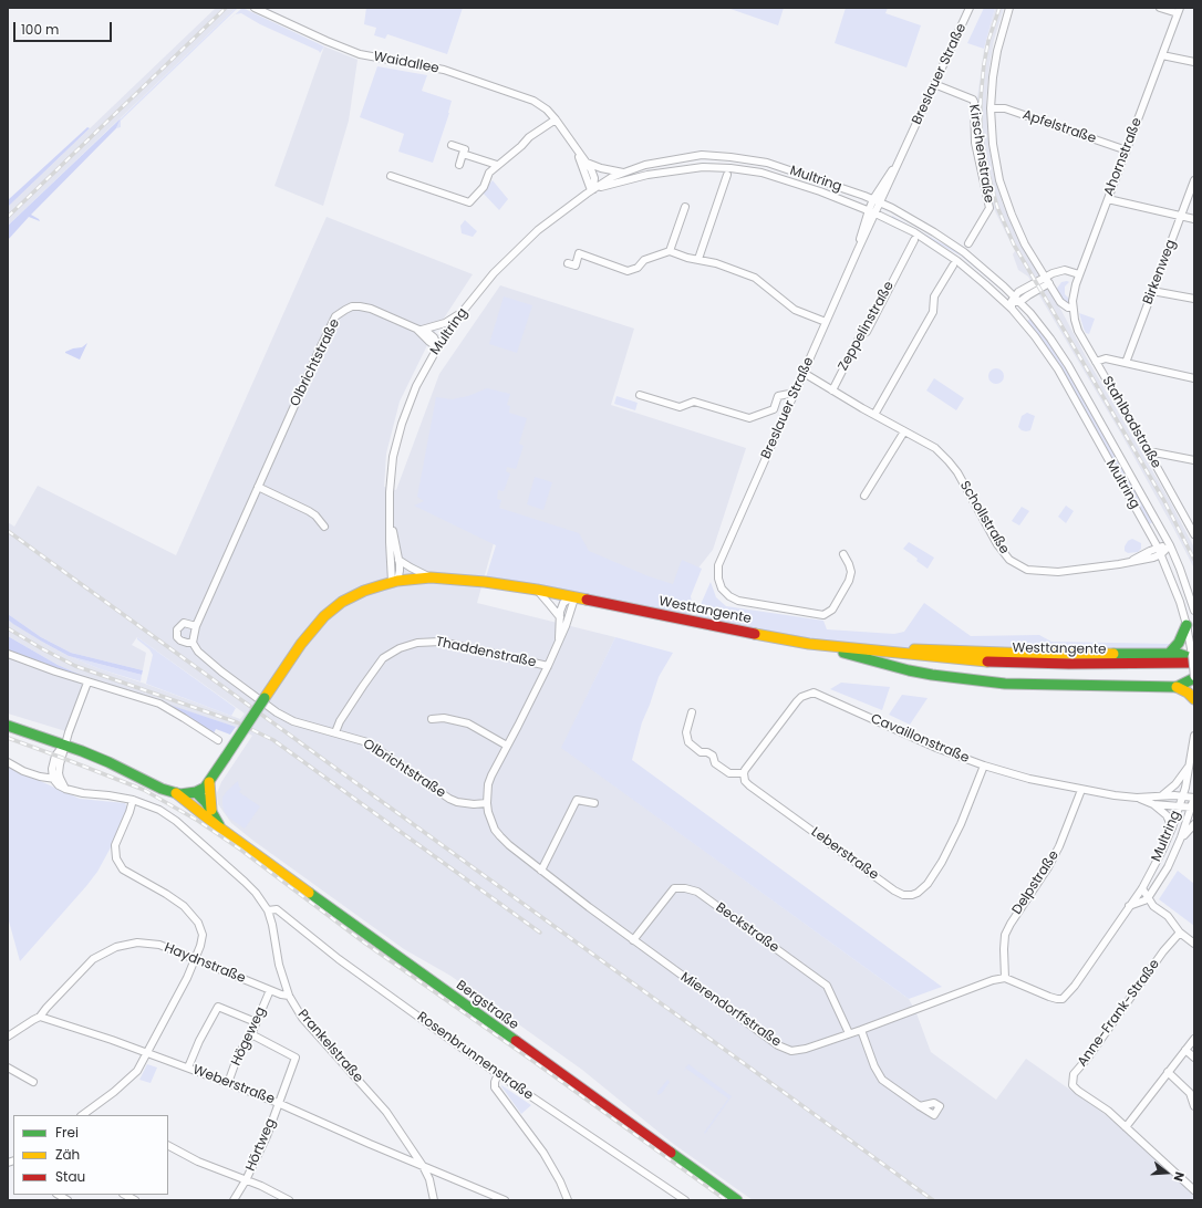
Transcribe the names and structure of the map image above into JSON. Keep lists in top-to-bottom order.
{
  "streets": {
    "main road": ["Westtangente", "Bergstraße"],
    "street": [
      "Waidallee",
      "Breslauer Straße",
      "Apfelstraße",
      "Kirschenstraße",
      "Ahornstraße",
      "Multring",
      "Birkenweg",
      "Zeppelinstraße",
      "Olbrichtstraße",
      "Stahlbadstraße",
      "Schollstraße",
      "Thaddenstraße",
      "Cavaillonstraße",
      "Leberstraße",
      "Delpstraße",
      "Beckstraße",
      "Haydnstraße",
      "Mierendorffstraße",
      "Anne-Frank-Straße",
      "Högeweg",
      "Prankelstraße",
      "Rosenbrunnenstraße",
      "Weberstraße",
      "Hörtweg"
    ]
  },
  "crossings": [
    ["Waidallee", "Multring"],
    ["Breslauer Straße", "Kirschenstraße"],
    ["Breslauer Straße", "Multring"],
    ["Breslauer Straße", "Schollstraße"],
    ["Apfelstraße", "Ahornstraße"],
    ["Ahornstraße", "Stahlbadstraße"],
    ["Multring", "Olbrichtstraße"],
    ["Multring", "Schollstraße"],
    ["Multring", "Westtangente"],
    ["Multring", "Cavaillonstraße"],
    ["Multring", "Delpstraße"],
    ["Multring", "Mierendorffstraße"],
    ["Zeppelinstraße", "Schollstraße"],
    ["Olbrichtstraße", "Thaddenstraße"],
    ["Olbrichtstraße", "Mierendorffstraße"],
    ["Westtangente", "Mierendorffstraße"],
    ["Thaddenstraße", "Mierendorffstraße"],
    ["Cavaillonstraße", "Leberstraße"],
    ["Cavaillonstraße", "Delpstraße"],
    ["Delpstraße", "Mierendorffstraße"],
    ["Beckstraße", "Mierendorffstraße"],
    ["Haydnstraße", "Högeweg"],
    ["Haydnstraße", "Prankelstraße"],
    ["Haydnstraße", "Weberstraße"],
    ["Högeweg", "Weberstraße"],
    ["Högeweg", "Hörtweg"],
    ["Prankelstraße", "Rosenbrunnenstraße"],
    ["Prankelstraße", "Weberstraße"],
    ["Weberstraße", "Hörtweg"]
  ],
  "legend": ["Frei", "Zäh", "Stau"],
  "scale_bar": "100 m",
  "north": "right"
}
